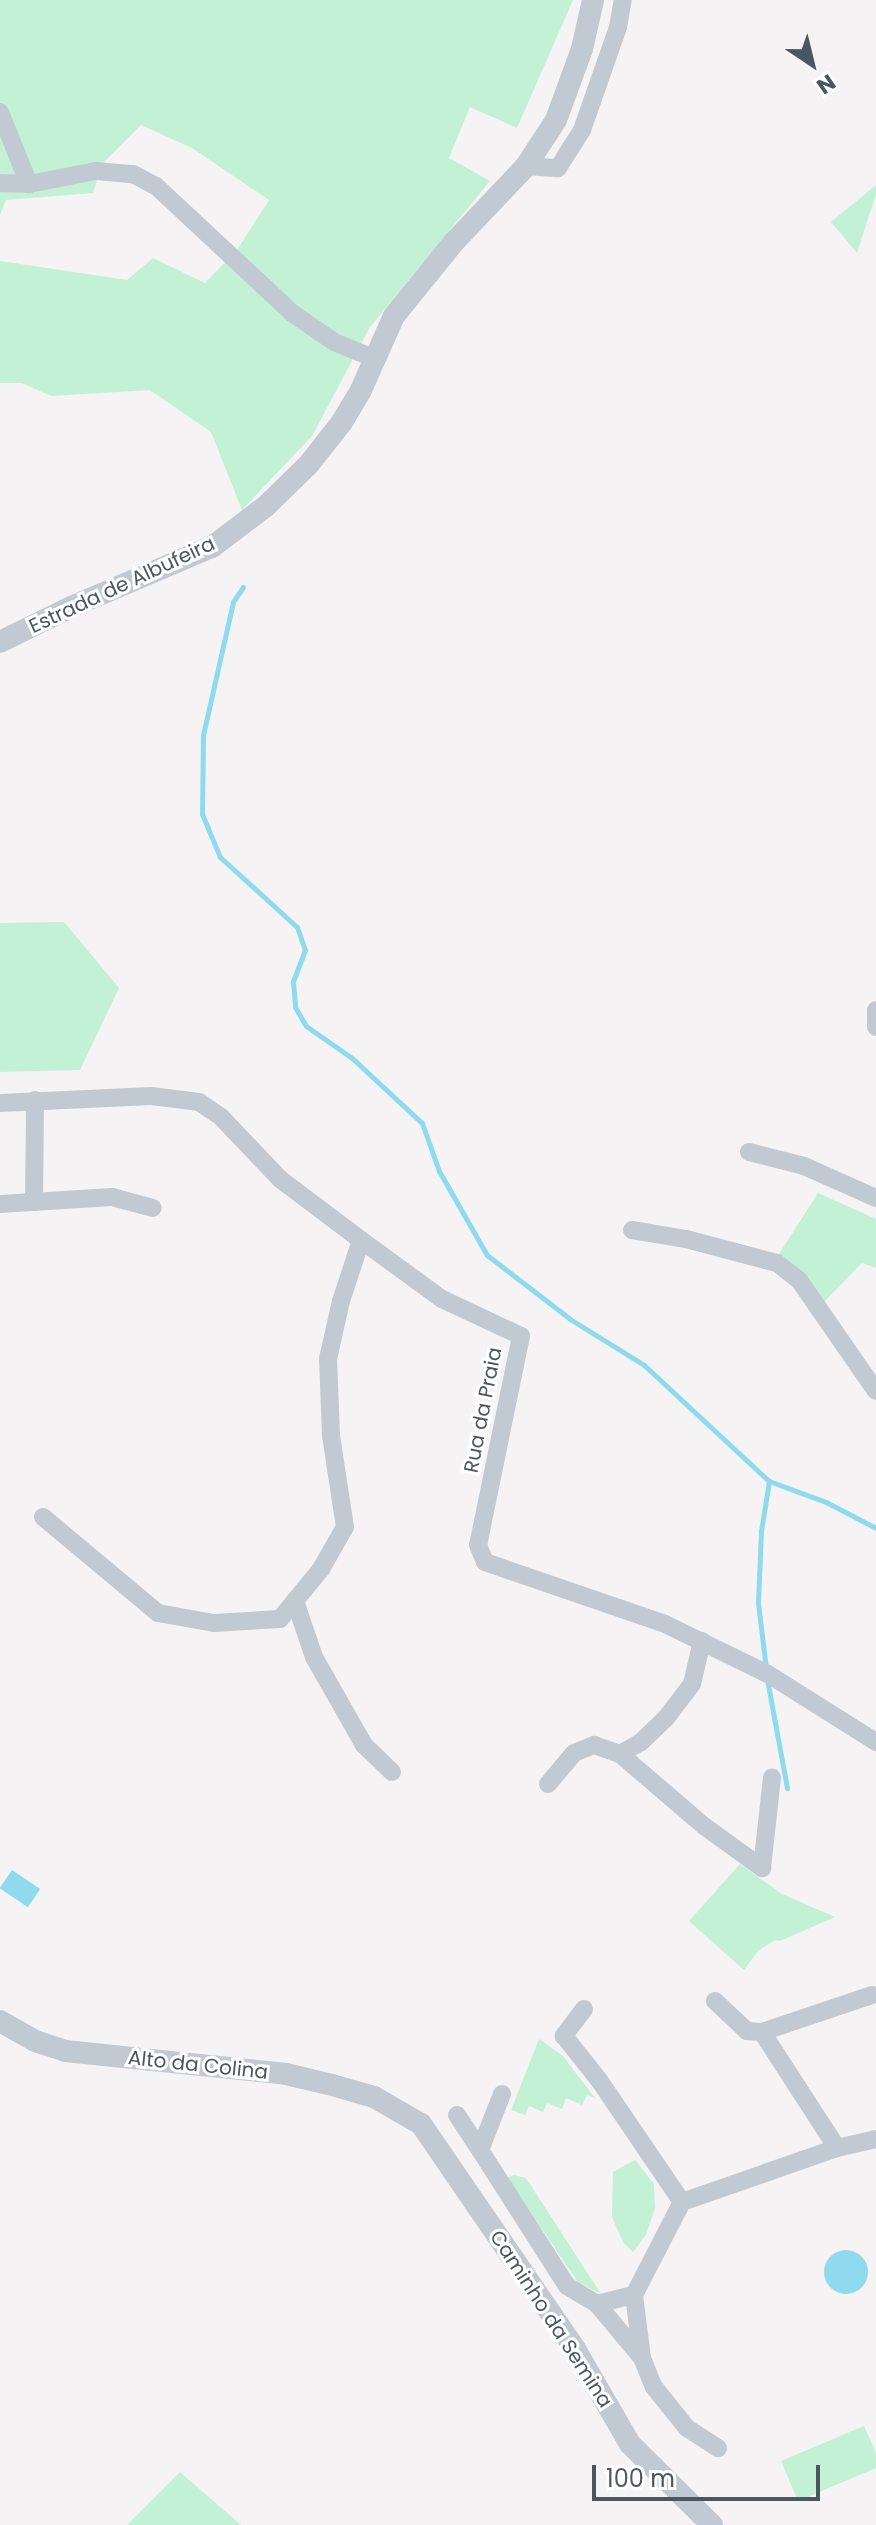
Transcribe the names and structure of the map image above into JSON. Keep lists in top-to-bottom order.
{
  "streets": {
    "street": [
      "Estrada de Albufeira",
      "Rua da Praia",
      "Alto da Colina",
      "Caminho da Semina"
    ]
  },
  "crossings": [
    ["Alto da Colina", "Caminho da Semina"]
  ],
  "scale_bar": "100 m",
  "north": "bottom right"
}
